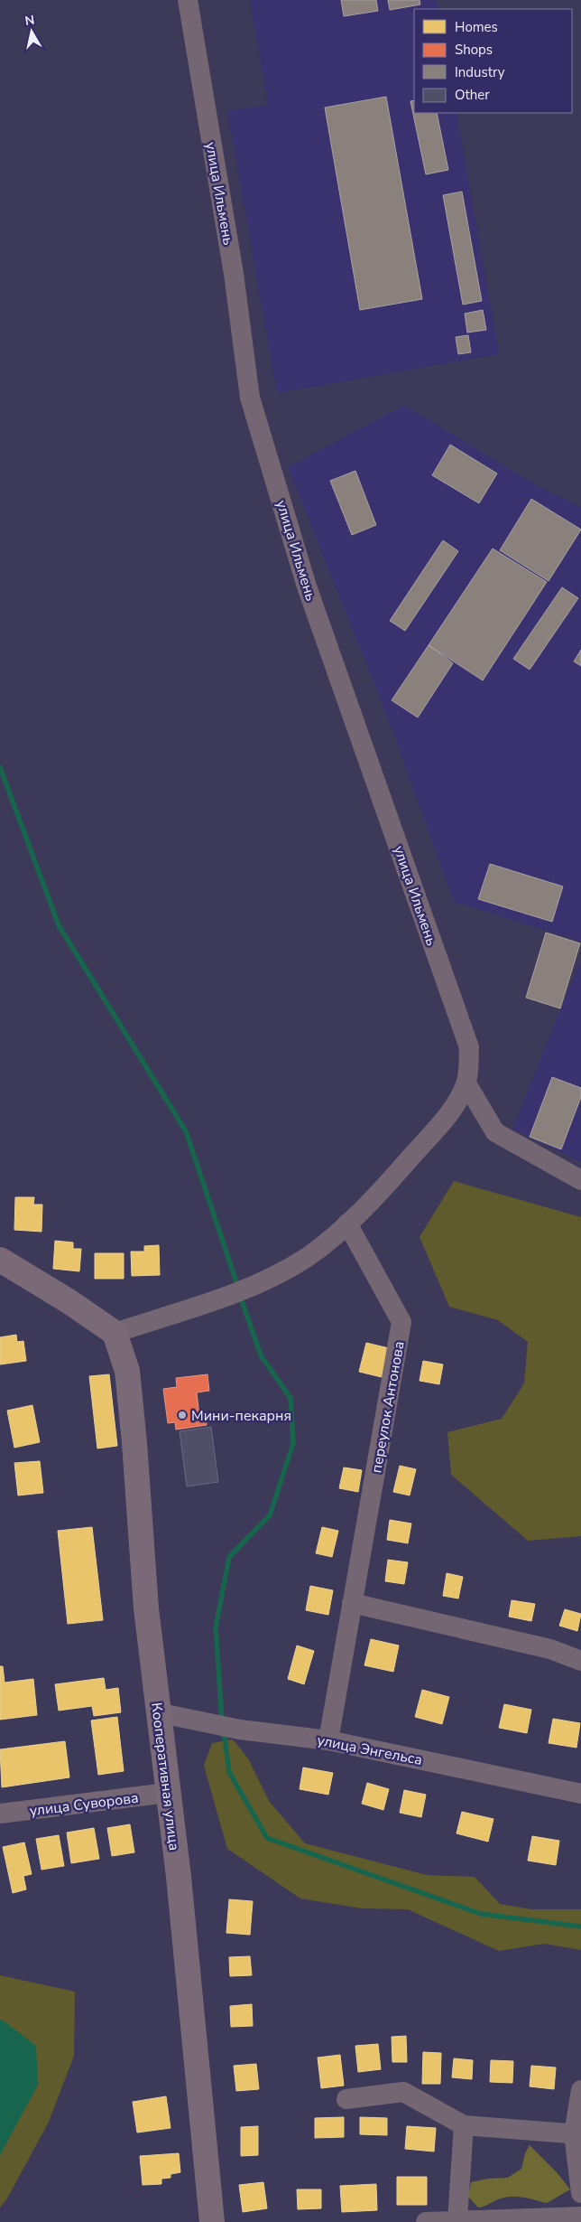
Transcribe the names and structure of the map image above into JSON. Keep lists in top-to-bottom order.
{
  "streets": {
    "street": [
      "улица Ильмень",
      "переулок Антонова",
      "улица Энгельса",
      "Кооперативная улица",
      "улица Суворова"
    ]
  },
  "crossings": [
    ["улица Ильмень", "переулок Антонова"],
    ["улица Ильмень", "Кооперативная улица"],
    ["переулок Антонова", "улица Энгельса"],
    ["улица Энгельса", "Кооперативная улица"],
    ["Кооперативная улица", "улица Суворова"]
  ],
  "places": ["Мини-пекарня"],
  "legend": [
    "Homes",
    "Shops",
    "Industry",
    "Other"
  ],
  "north": "top"
}
